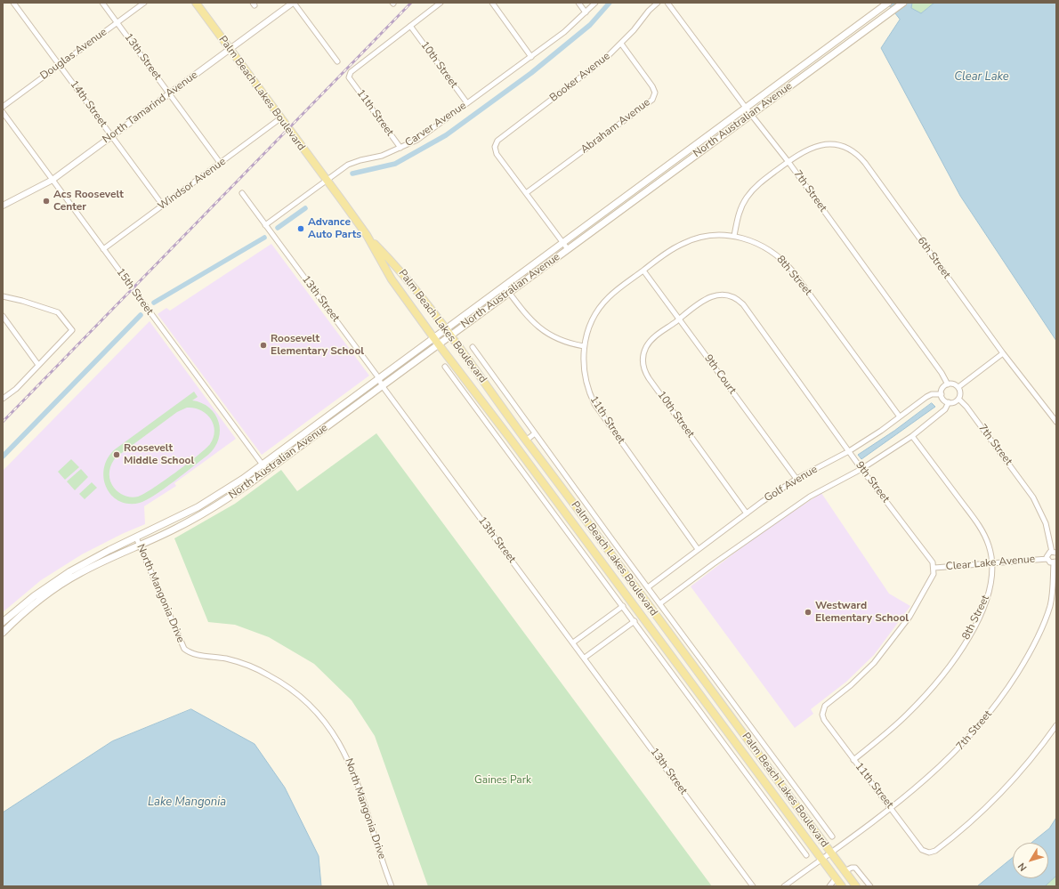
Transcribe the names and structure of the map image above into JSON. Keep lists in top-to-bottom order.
{
  "streets": {
    "main road": ["Palm Beach Lakes Boulevard", "North Australian Avenue"],
    "street": [
      "Douglas Avenue",
      "13th Street",
      "10th Street",
      "Booker Avenue",
      "14th Street",
      "North Tamarind Avenue",
      "11th Street",
      "Carver Avenue",
      "Abraham Avenue",
      "Windsor Avenue",
      "7th Street",
      "6th Street",
      "8th Street",
      "15th Street",
      "9th Court",
      "9th Street",
      "Golf Avenue",
      "Clear Lake Avenue",
      "North Mangonia Drive"
    ]
  },
  "crossings": [
    ["Douglas Avenue", "13th Street"],
    ["Douglas Avenue", "14th Street"],
    ["13th Street", "North Tamarind Avenue"],
    ["13th Street", "North Australian Avenue"],
    ["13th Street", "Carver Avenue"],
    ["13th Street", "Windsor Avenue"],
    ["10th Street", "11th Street"],
    ["10th Street", "Carver Avenue"],
    ["10th Street", "9th Court"],
    ["10th Street", "9th Street"],
    ["10th Street", "Golf Avenue"],
    ["Booker Avenue", "Abraham Avenue"],
    ["Palm Beach Lakes Boulevard", "North Tamarind Avenue"],
    ["Palm Beach Lakes Boulevard", "North Australian Avenue"],
    ["Palm Beach Lakes Boulevard", "Carver Avenue"],
    ["Palm Beach Lakes Boulevard", "Windsor Avenue"],
    ["Palm Beach Lakes Boulevard", "7th Street"],
    ["14th Street", "North Tamarind Avenue"],
    ["14th Street", "Windsor Avenue"],
    ["North Tamarind Avenue", "15th Street"],
    ["11th Street", "Carver Avenue"],
    ["11th Street", "7th Street"],
    ["11th Street", "8th Street"],
    ["11th Street", "9th Court"],
    ["11th Street", "9th Street"],
    ["11th Street", "Golf Avenue"],
    ["11th Street", "Clear Lake Avenue"],
    ["North Australian Avenue", "7th Street"],
    ["North Australian Avenue", "15th Street"],
    ["North Australian Avenue", "North Mangonia Drive"],
    ["Windsor Avenue", "15th Street"],
    ["7th Street", "6th Street"],
    ["7th Street", "Golf Avenue"],
    ["6th Street", "8th Street"],
    ["8th Street", "9th Court"],
    ["8th Street", "Golf Avenue"],
    ["8th Street", "Clear Lake Avenue"],
    ["9th Court", "9th Street"],
    ["9th Court", "Golf Avenue"],
    ["9th Street", "Golf Avenue"],
    ["9th Street", "Clear Lake Avenue"]
  ],
  "water": ["Clear Lake", "Lake Mangonia"],
  "parks": ["Gaines Park"],
  "places": [
    "Acs Roosevelt Center",
    "Advance Auto Parts",
    "Roosevelt Elementary School",
    "Roosevelt Middle School",
    "Westward Elementary School"
  ],
  "north": "bottom left"
}
